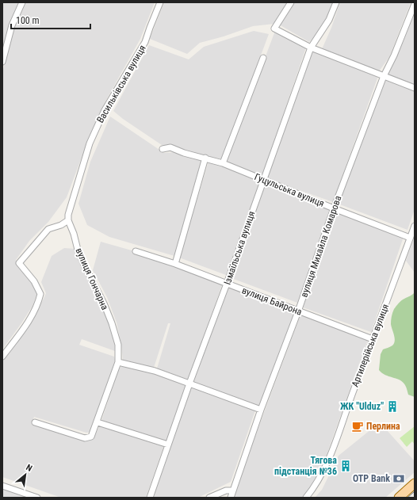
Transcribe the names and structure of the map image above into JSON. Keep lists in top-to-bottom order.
{
  "streets": {
    "street": [
      "Васильківська вулиця",
      "Гуцульська вулиця",
      "вулиця Михайла Комарова",
      "Ізмаїльська вулиця",
      "вулиця Гончарна",
      "вулиця Байрона",
      "Артилерійська вулиця"
    ]
  },
  "crossings": [
    ["Васильківська вулиця", "вулиця Гончарна"],
    ["Гуцульська вулиця", "вулиця Михайла Комарова"],
    ["Гуцульська вулиця", "Ізмаїльська вулиця"],
    ["Гуцульська вулиця", "Артилерійська вулиця"],
    ["вулиця Михайла Комарова", "вулиця Байрона"],
    ["Ізмаїльська вулиця", "вулиця Байрона"],
    ["вулиця Байрона", "Артилерійська вулиця"]
  ],
  "places": {
    "building": ["ЖК \"Ulduz\"", "Тягова пiдстанцiя №36"],
    "cafe": ["Перлина"],
    "bank": ["OTP Bank"]
  },
  "scale_bar": "100 m",
  "north": "top right"
}
